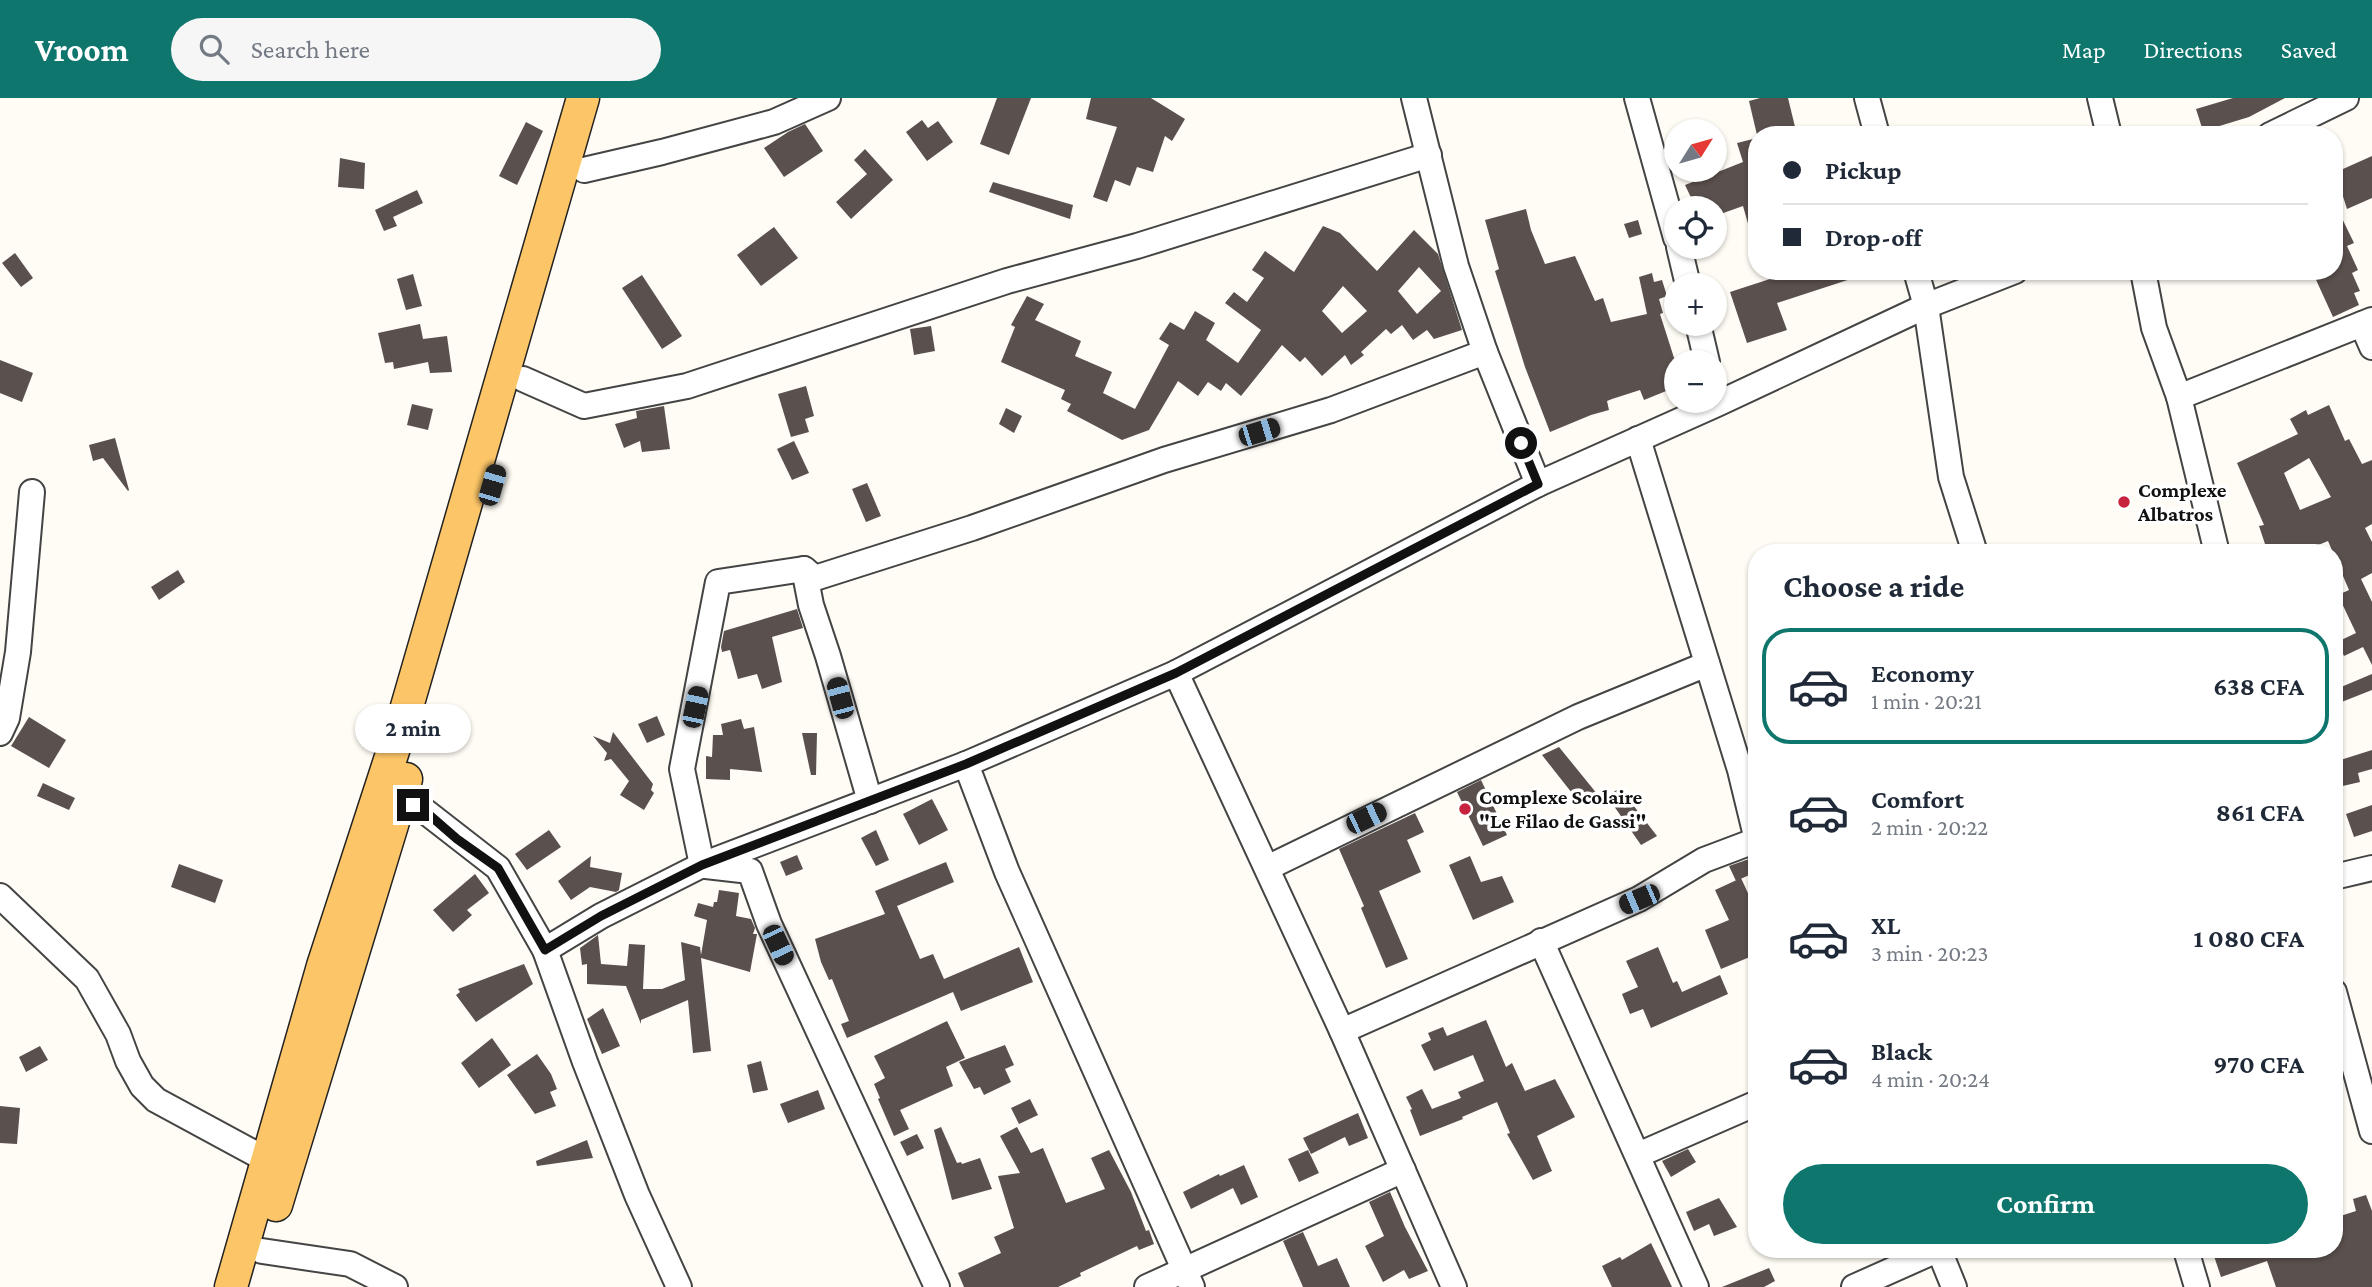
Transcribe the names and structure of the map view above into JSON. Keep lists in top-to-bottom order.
{
  "places": ["Complexe Albatros", "Complexe Scolaire \"Le Filao de Gassi\""],
  "north": "top right",
  "page": {
    "header": "Vroom",
    "search": "Search here",
    "nav": ["Map", "Directions", "Saved"],
    "map_buttons": ["+", "−"],
    "banner": ["Pickup", "Drop-off"],
    "heading": "Choose a ride",
    "list": [
      {
        "name": "Economy",
        "note": "1 min · 20:21",
        "value": "638 CFA"
      },
      {
        "name": "Comfort",
        "note": "2 min · 20:22",
        "value": "861 CFA"
      },
      {
        "name": "XL",
        "note": "3 min · 20:23",
        "value": "1 080 CFA"
      },
      {
        "name": "Black",
        "note": "4 min · 20:24",
        "value": "970 CFA"
      }
    ],
    "bubble": "2 min",
    "buttons": "Confirm"
  }
}
